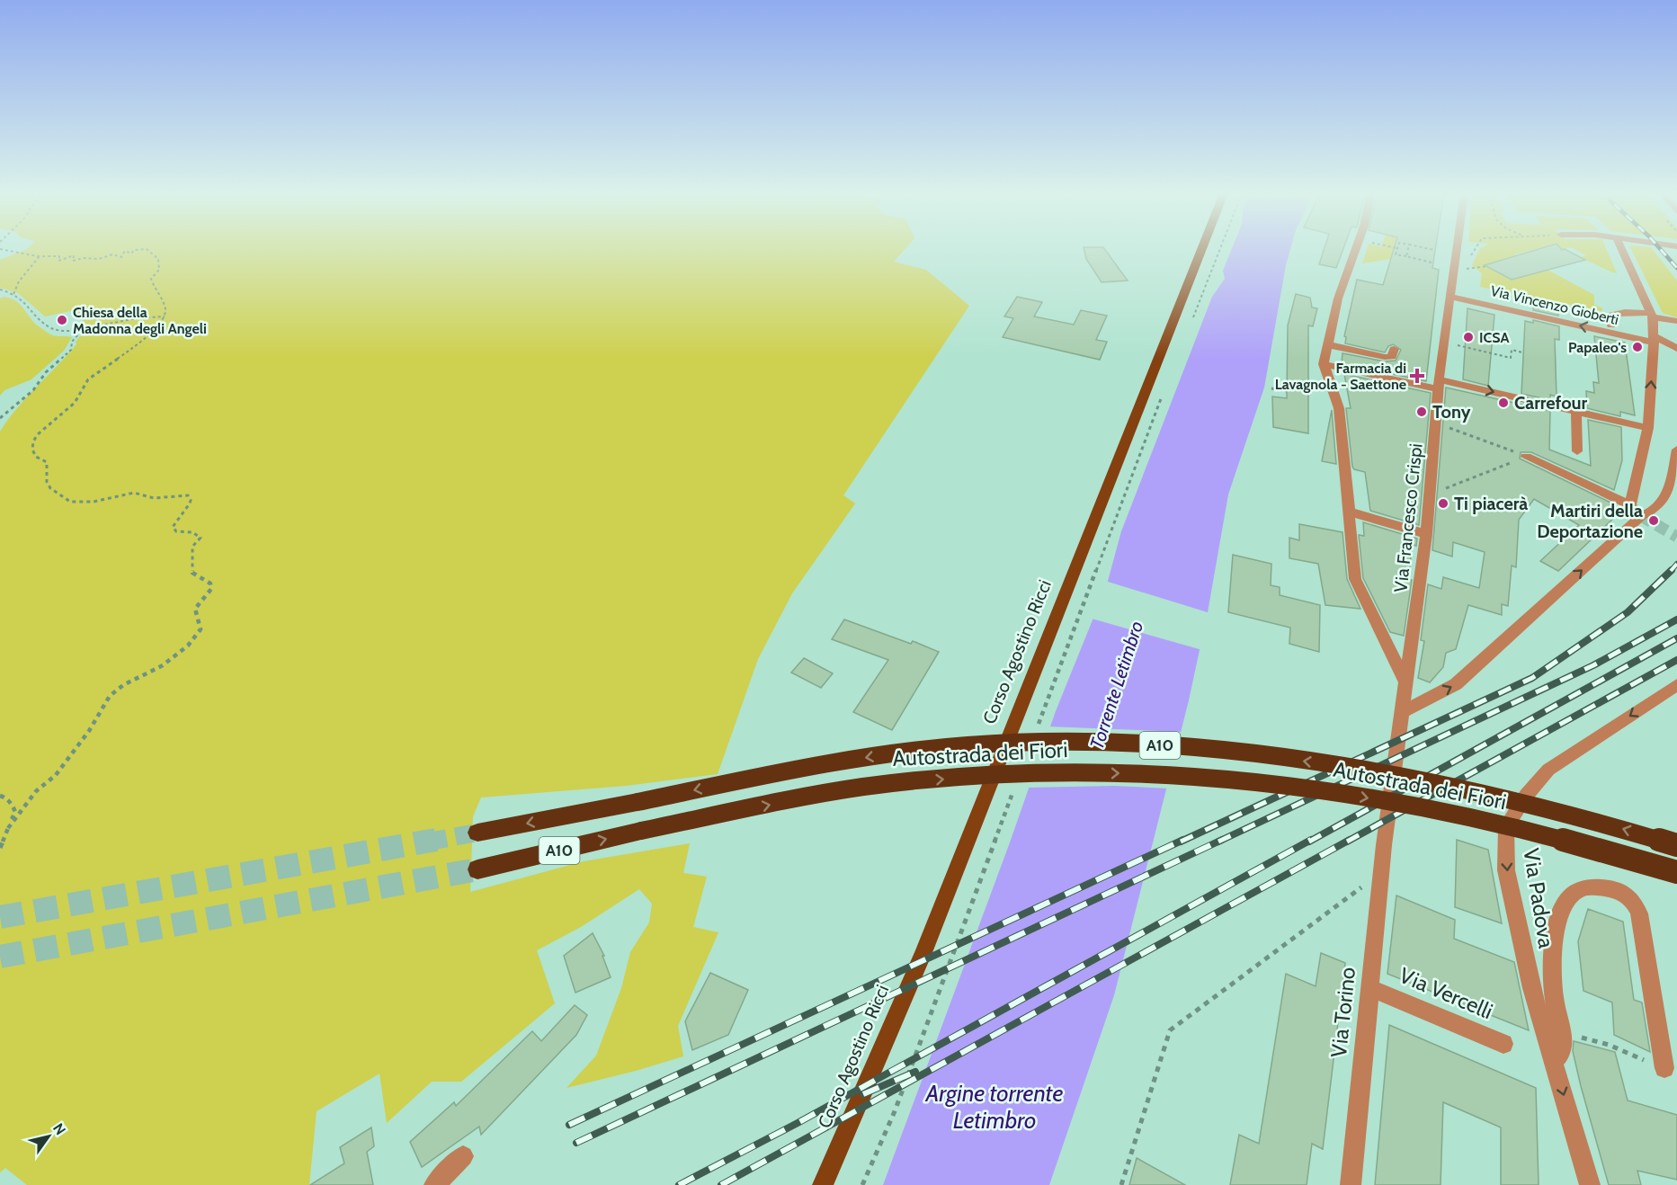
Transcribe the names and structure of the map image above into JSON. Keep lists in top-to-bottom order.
{
  "streets": {
    "highway": ["A10", "Autostrada dei Fiori"],
    "main road": ["Corso Agostino Ricci"],
    "street": [
      "Via Vincenzo Gioberti",
      "Via Francesco Crispi",
      "Via Padova",
      "Via Vercelli",
      "Via Torino"
    ]
  },
  "crossings": [
    ["Via Vincenzo Gioberti", "Via Francesco Crispi"],
    ["Via Francesco Crispi", "Via Torino"],
    ["Via Vercelli", "Via Torino"]
  ],
  "one_way": ["Via Padova"],
  "water": ["Torrente Letimbro", "Argine torrente Letimbro"],
  "places": {
    "other": [
      "Chiesa della Madonna degli Angeli",
      "ICSA",
      "Papaleo's",
      "Carrefour",
      "Tony",
      "Ti piacerà",
      "Martiri della Deportazione"
    ],
    "health": ["Farmacia di Lavagnola - Saettone"]
  },
  "north": "top right"
}
